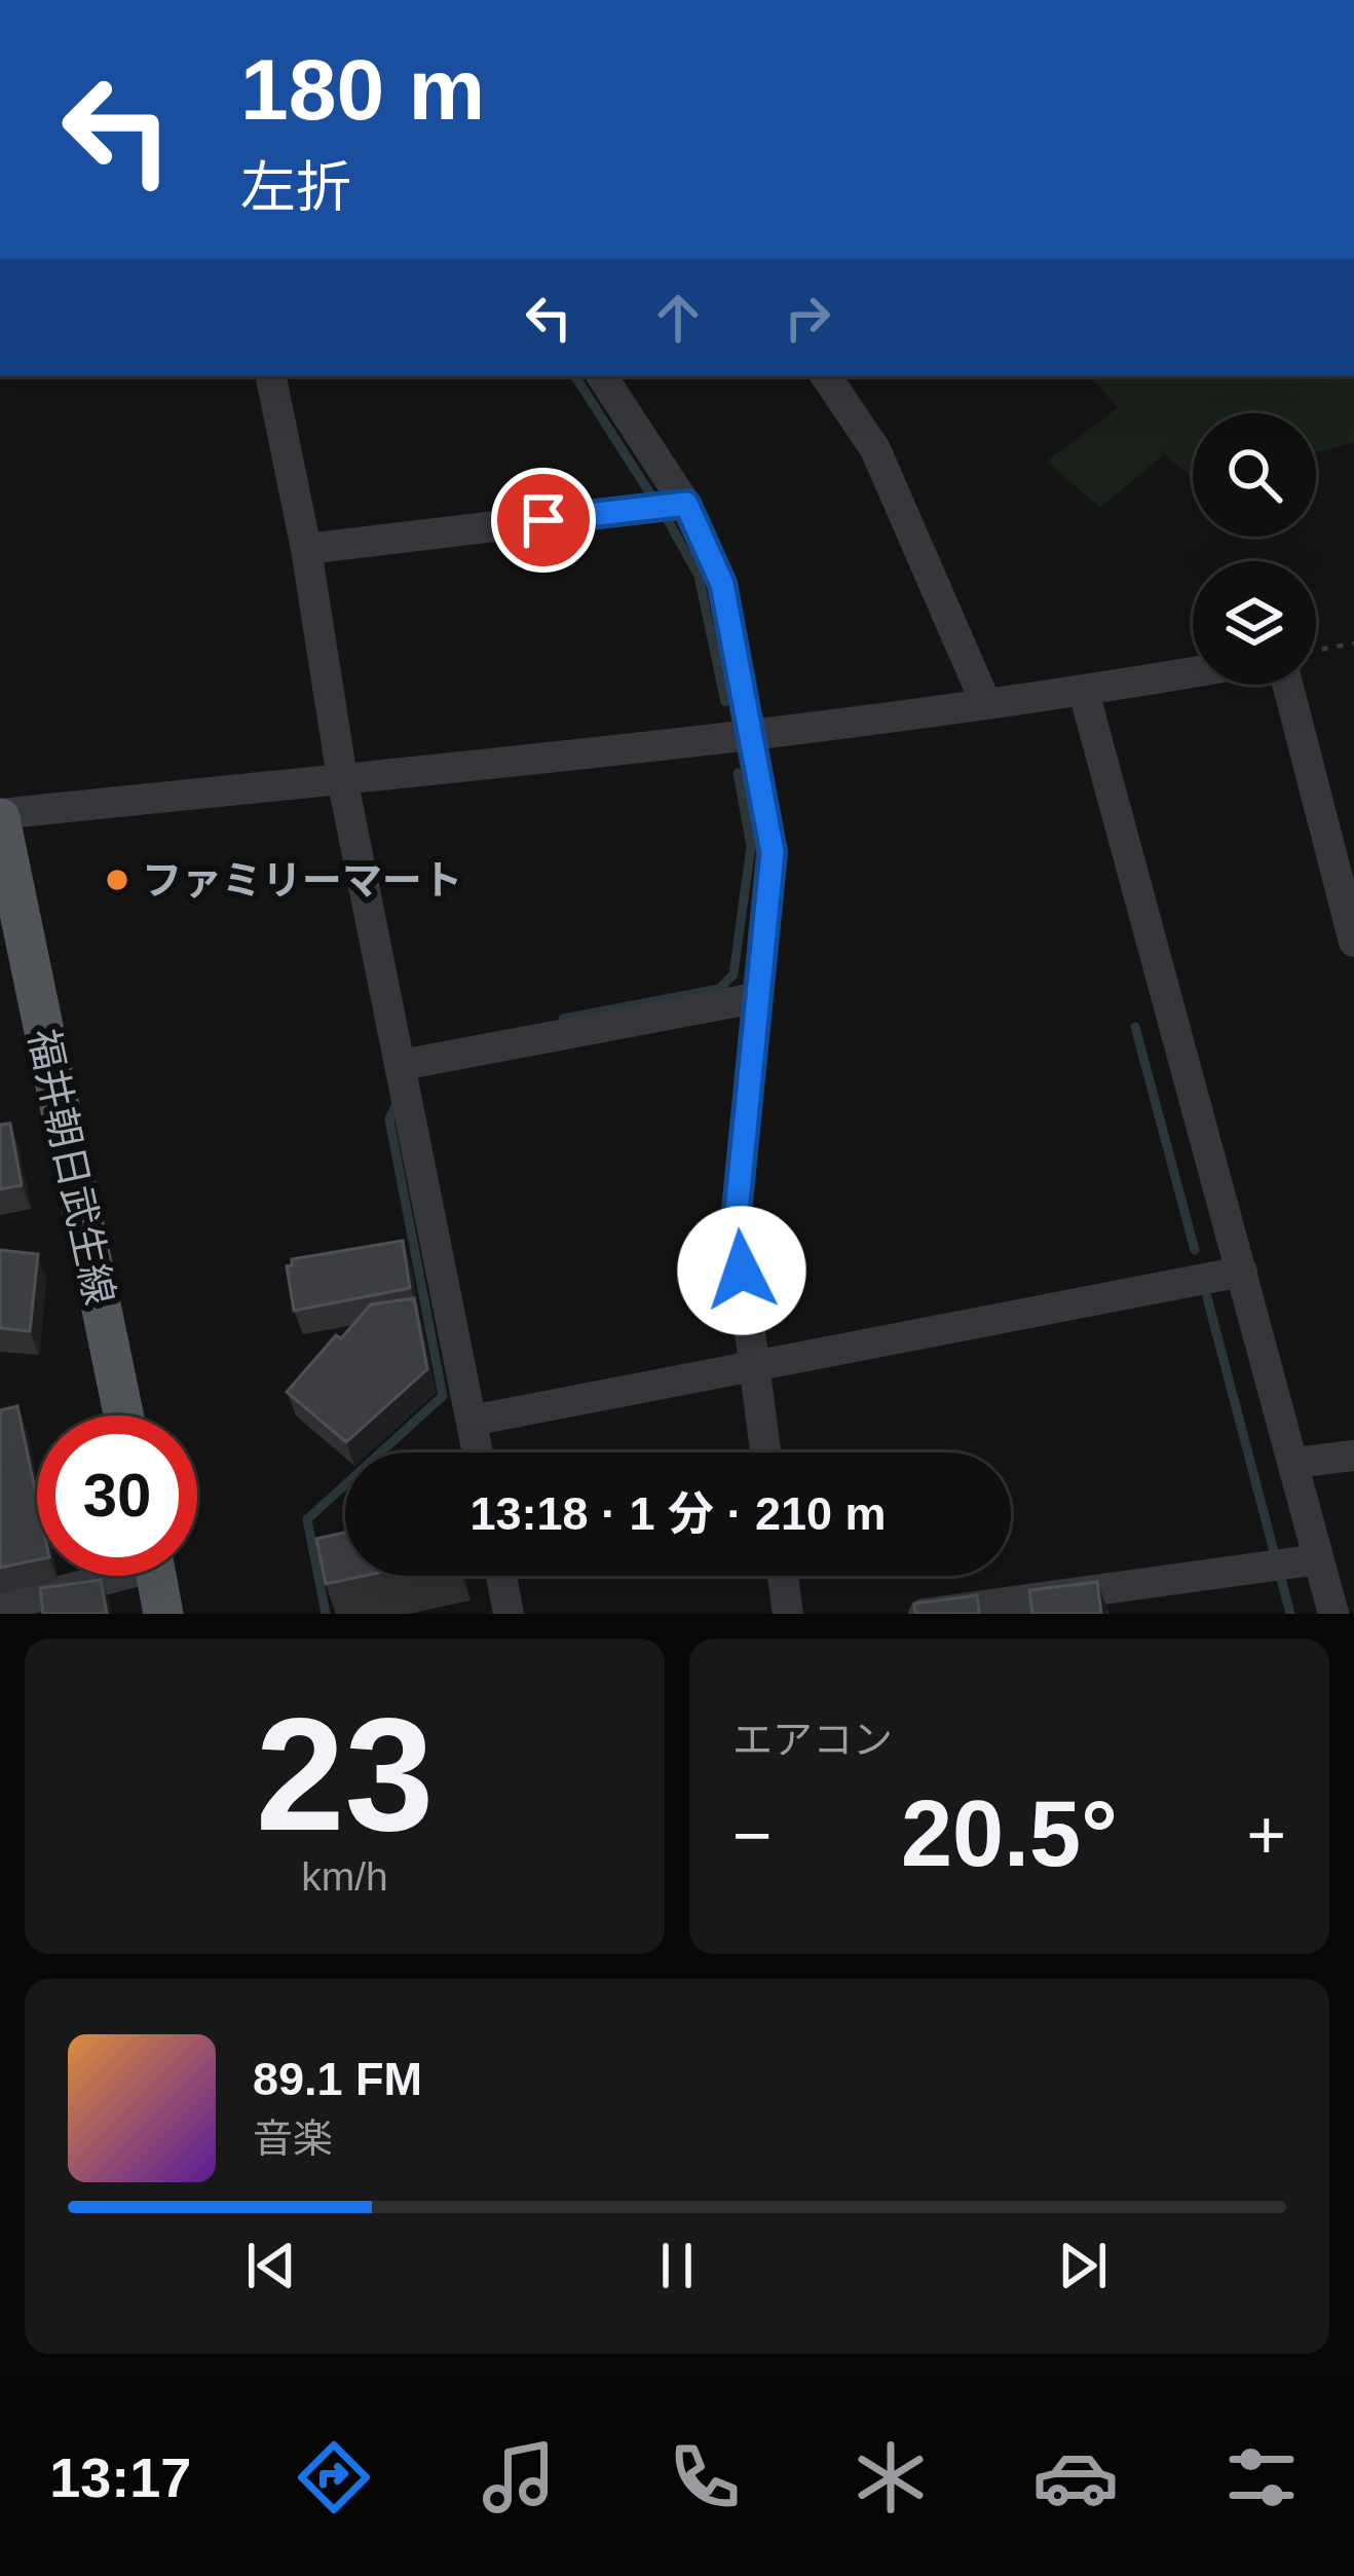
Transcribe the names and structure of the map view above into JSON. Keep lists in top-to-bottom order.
{
  "streets": {
    "main road": ["福井朝日武生線"]
  },
  "places": ["ファミリーマート"],
  "page": {
    "turn": ["180 m", "左折"],
    "limit": "30",
    "trip": "13:18 · 1 分 · 210 m",
    "tile": [
      ["23", "km/h"],
      "エアコン"
    ],
    "heat": ["−", "20.5°", "+"],
    "song": ["89.1 FM", "音楽"],
    "tabs": "13:17"
  }
}
